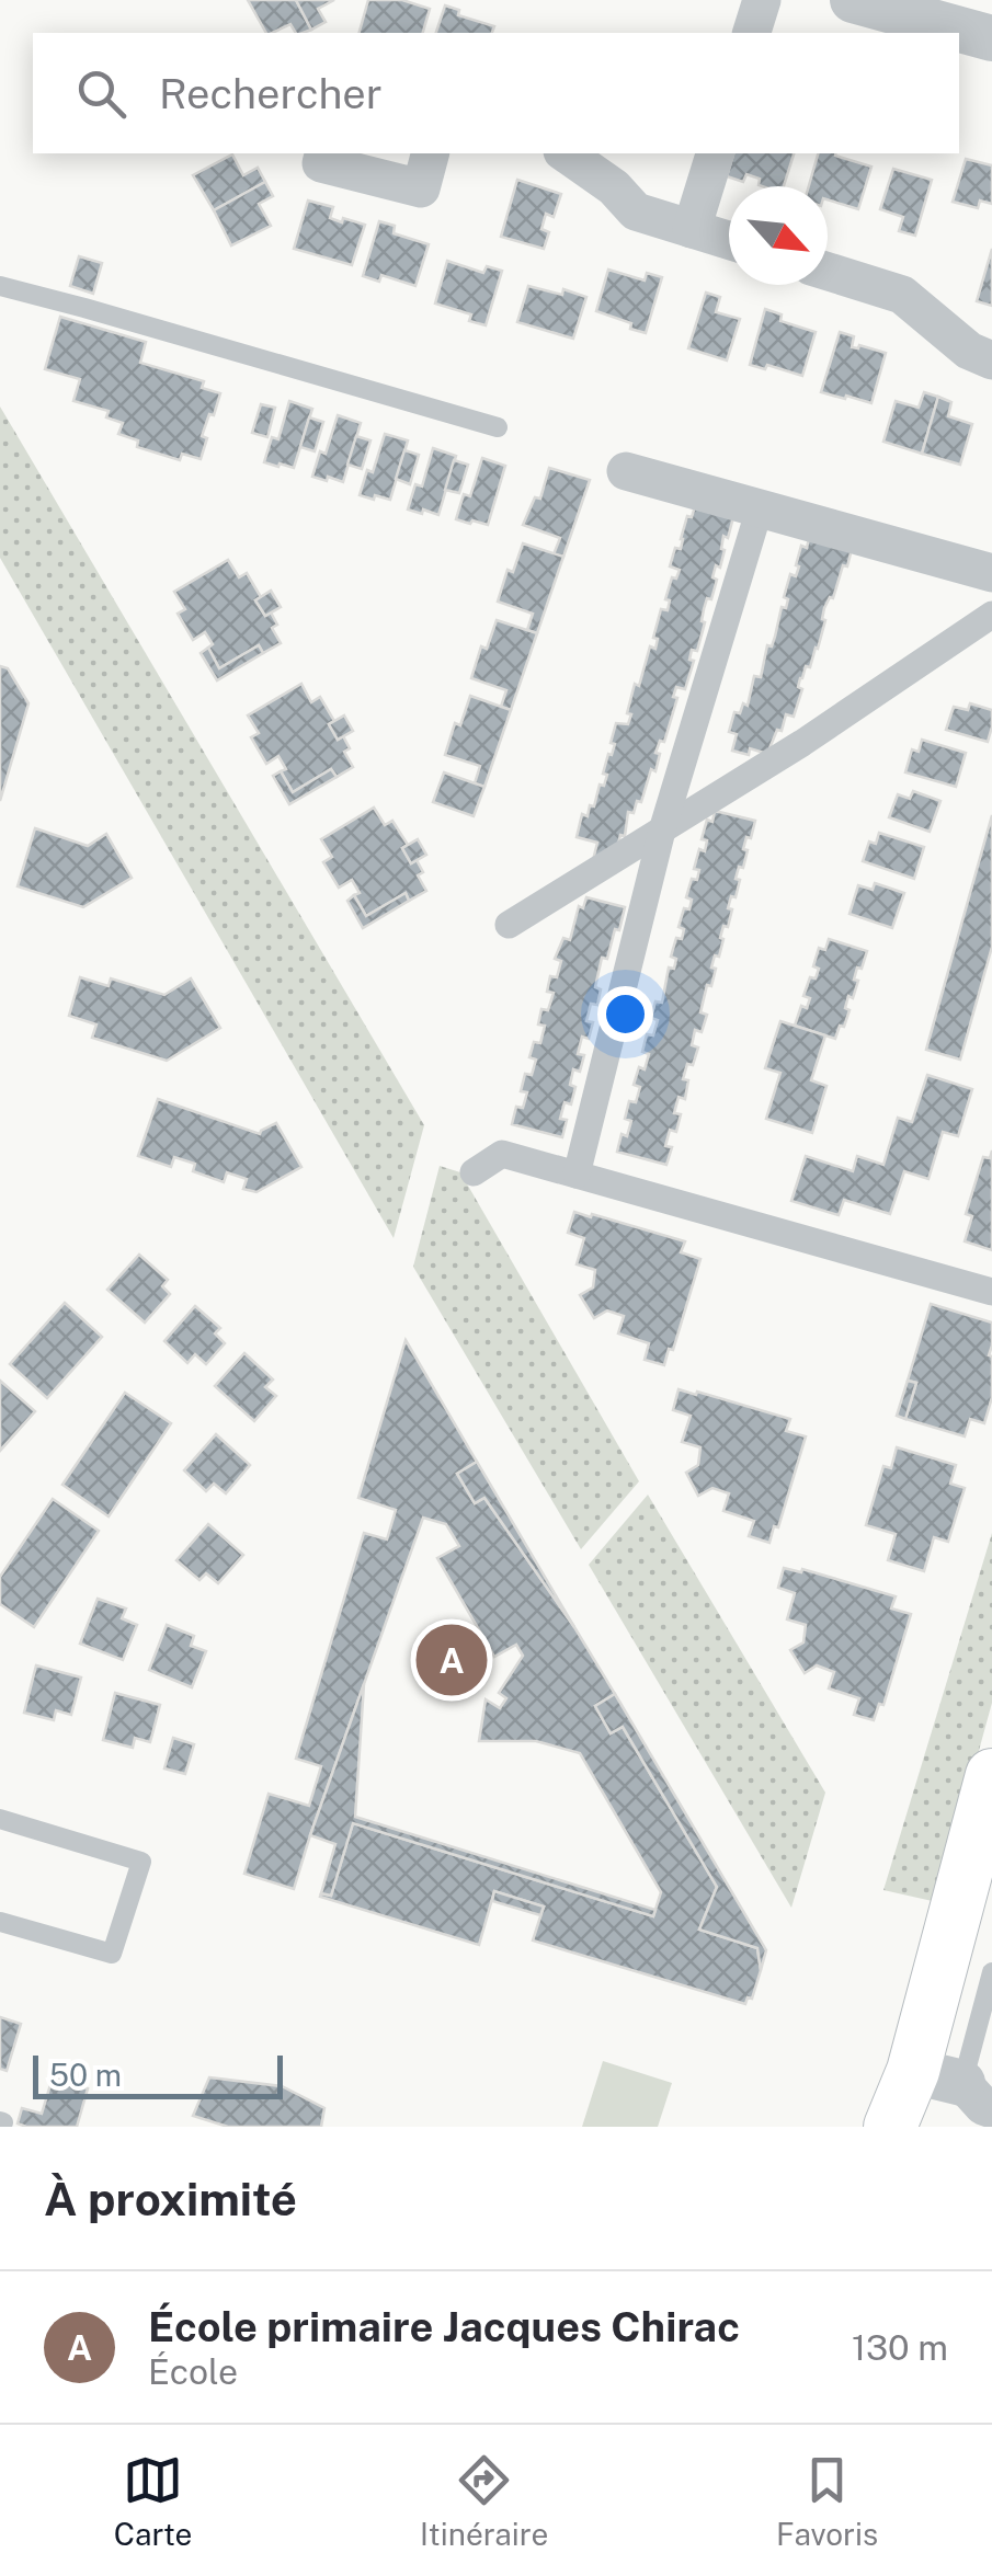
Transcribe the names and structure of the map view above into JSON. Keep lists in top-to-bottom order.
{
  "scale_bar": "50 m",
  "north": "bottom right",
  "page": {
    "search": "Rechercher",
    "pins": "A",
    "scale": "50 m",
    "heading": "À proximité",
    "list": [
      {
        "mark": "A",
        "name": "École primaire Jacques Chirac",
        "note": "École",
        "value": "130 m"
      }
    ],
    "nav": ["Carte", "Itinéraire", "Favoris"]
  }
}
